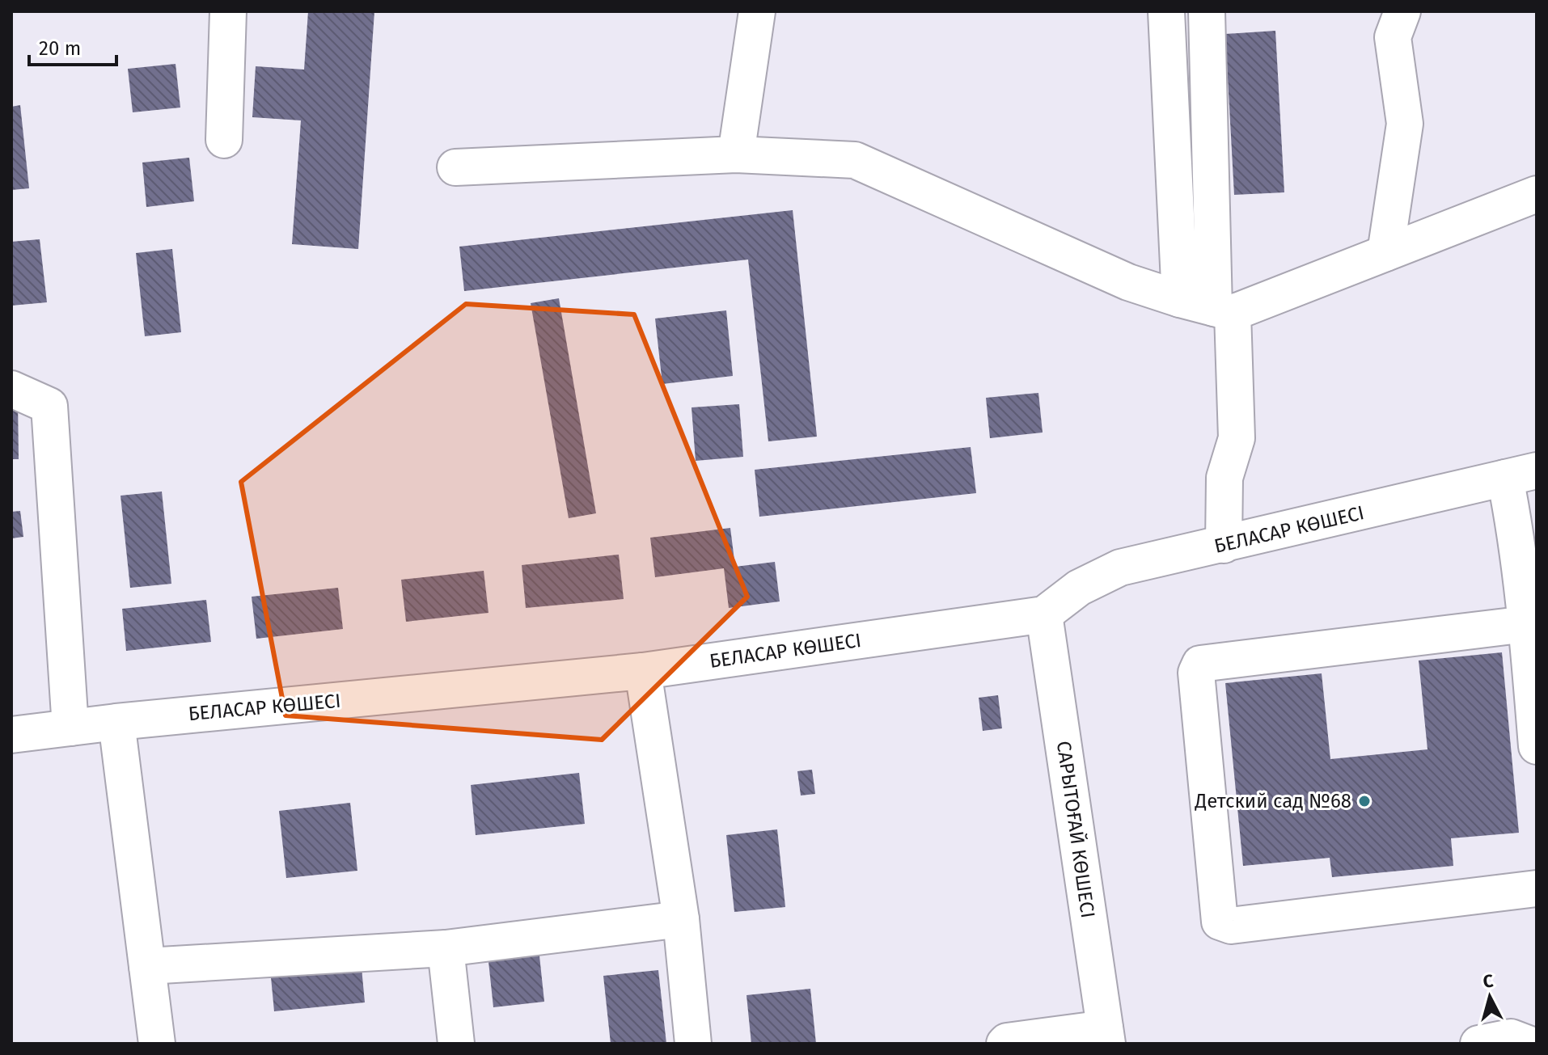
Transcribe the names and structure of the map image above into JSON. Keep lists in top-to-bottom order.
{
  "streets": {
    "street": ["БЕЛАСАР КӨШЕСІ", "САРЫТОҒАЙ КӨШЕСІ"]
  },
  "crossings": [
    ["БЕЛАСАР КӨШЕСІ", "САРЫТОҒАЙ КӨШЕСІ"]
  ],
  "places": ["Детский сад №68"],
  "scale_bar": "20 m",
  "north": "top"
}
